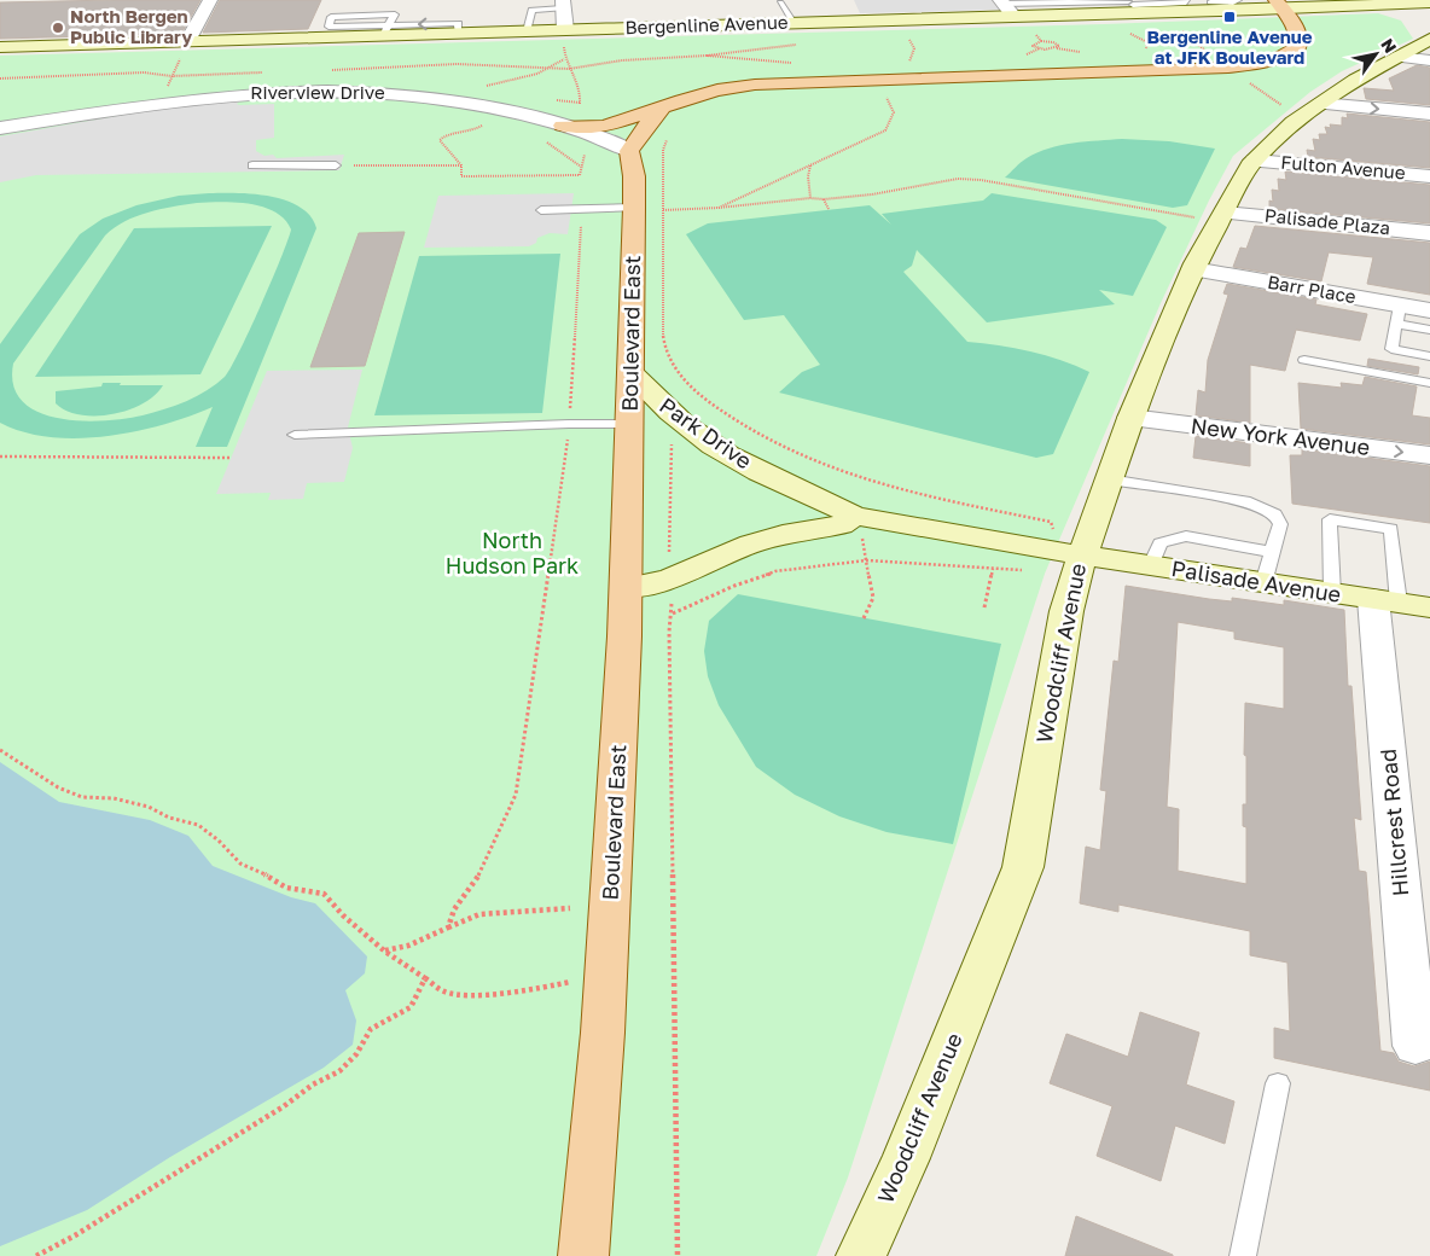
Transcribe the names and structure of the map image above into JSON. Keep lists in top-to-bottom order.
{
  "streets": {
    "main road": [
      "Bergenline Avenue",
      "Boulevard East",
      "Park Drive",
      "Palisade Avenue",
      "Woodcliff Avenue"
    ],
    "street": [
      "Riverview Drive",
      "Fulton Avenue",
      "Palisade Plaza",
      "Barr Place",
      "New York Avenue",
      "Hillcrest Road"
    ]
  },
  "crossings": [
    ["Riverview Drive", "Boulevard East"],
    ["Fulton Avenue", "Woodcliff Avenue"],
    ["Palisade Plaza", "Woodcliff Avenue"],
    ["Barr Place", "Woodcliff Avenue"],
    ["Boulevard East", "Park Drive"],
    ["Park Drive", "Palisade Avenue"],
    ["Park Drive", "Woodcliff Avenue"],
    ["New York Avenue", "Woodcliff Avenue"],
    ["Palisade Avenue", "Woodcliff Avenue"],
    ["Palisade Avenue", "Hillcrest Road"]
  ],
  "one_way": ["New York Avenue"],
  "parks": ["North Hudson Park"],
  "places": {
    "transit": ["Bergenline Avenue at JFK Boulevard"],
    "other": ["North Bergen Public Library"]
  },
  "north": "top right"
}
